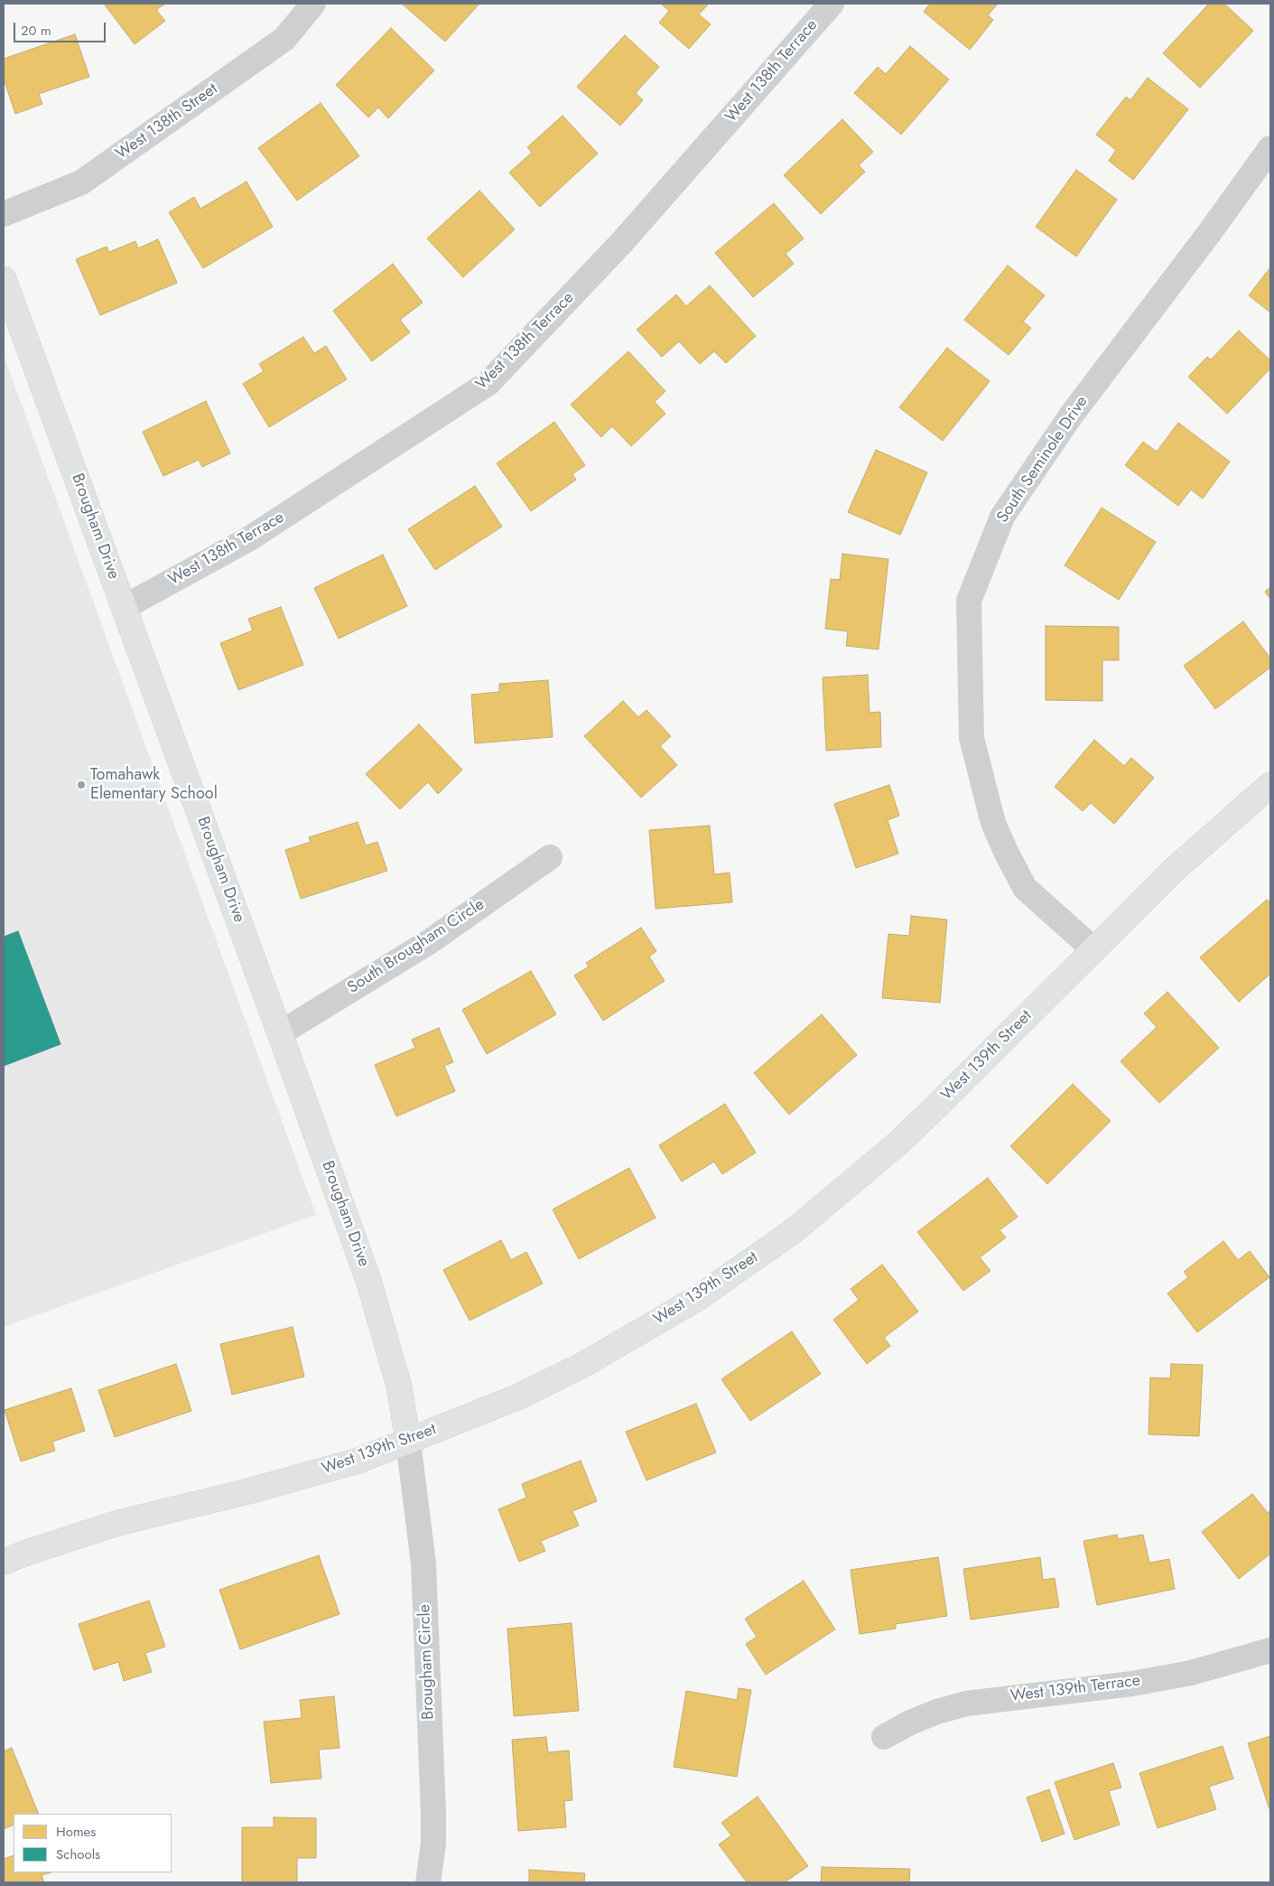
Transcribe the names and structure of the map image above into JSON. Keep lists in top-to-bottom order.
{
  "streets": {
    "street": [
      "West 138th Terrace",
      "West 138th Street",
      "South Seminole Drive",
      "Brougham Drive",
      "South Brougham Circle",
      "West 139th Street",
      "Brougham Circle",
      "West 139th Terrace"
    ]
  },
  "crossings": [
    ["West 138th Terrace", "Brougham Drive"],
    ["South Seminole Drive", "West 139th Street"],
    ["Brougham Drive", "South Brougham Circle"],
    ["Brougham Drive", "West 139th Street"],
    ["Brougham Drive", "Brougham Circle"],
    ["West 139th Street", "Brougham Circle"]
  ],
  "places": ["Tomahawk Elementary School"],
  "legend": ["Homes", "Schools"],
  "scale_bar": "20 m"
}
